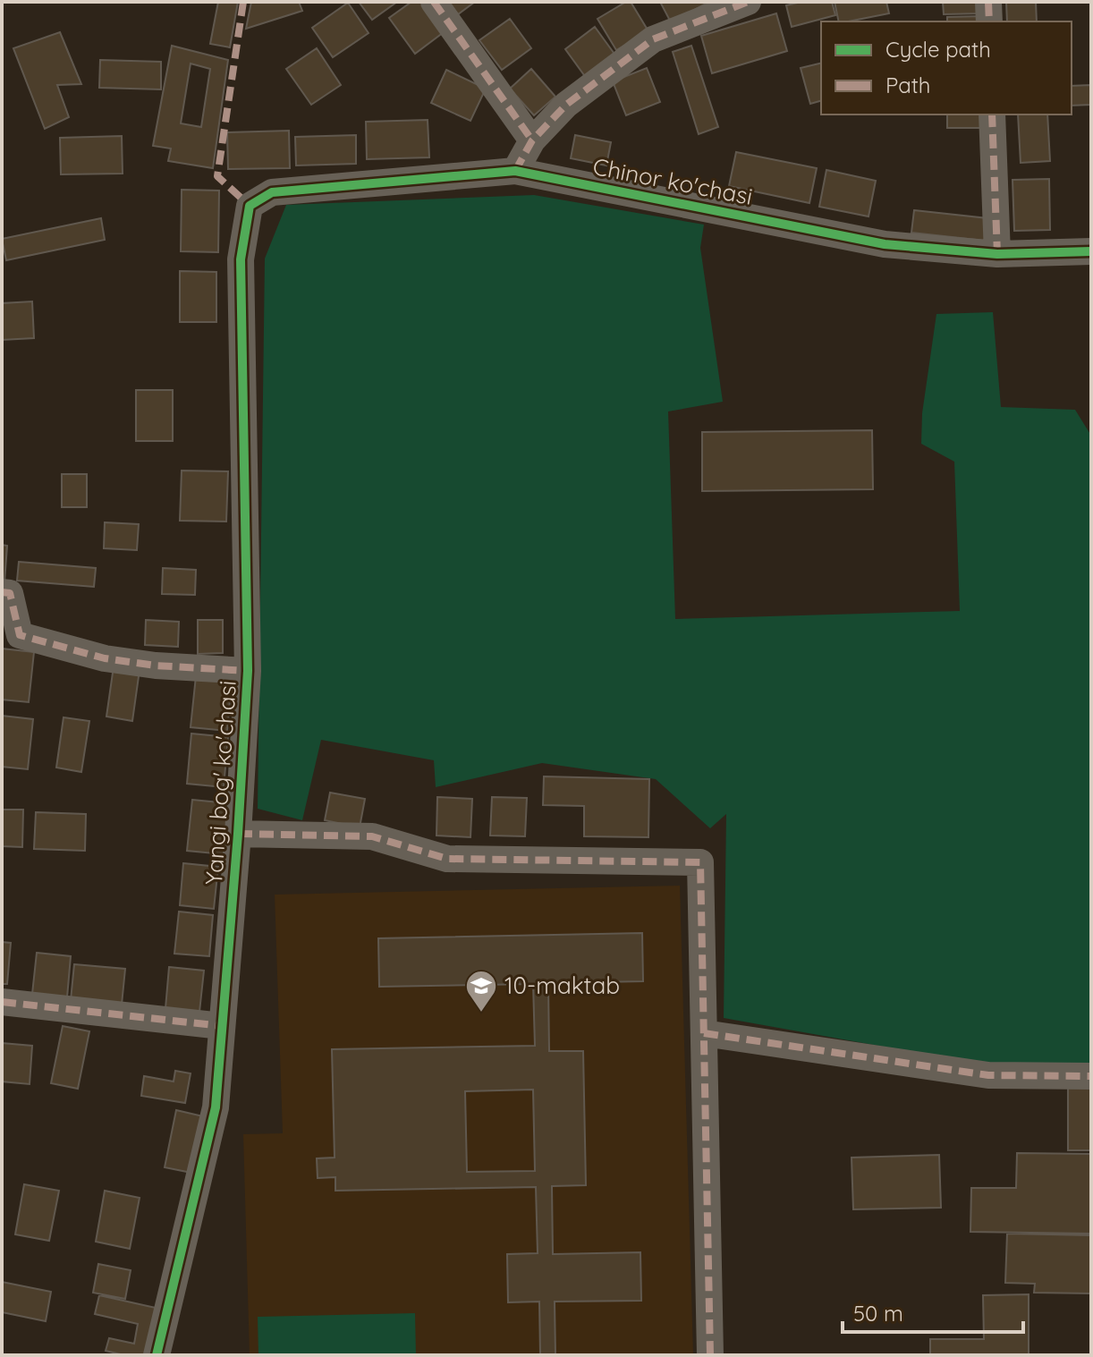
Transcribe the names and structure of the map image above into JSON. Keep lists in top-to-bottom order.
{
  "streets": {
    "street": ["Chinor ko'chasi", "Yangi bog' ko'chasi"]
  },
  "crossings": [
    ["Chinor ko'chasi", "Yangi bog' ko'chasi"]
  ],
  "places": {
    "school or university": ["10-maktab"]
  },
  "legend": ["Cycle path", "Path"],
  "scale_bar": "50 m"
}
